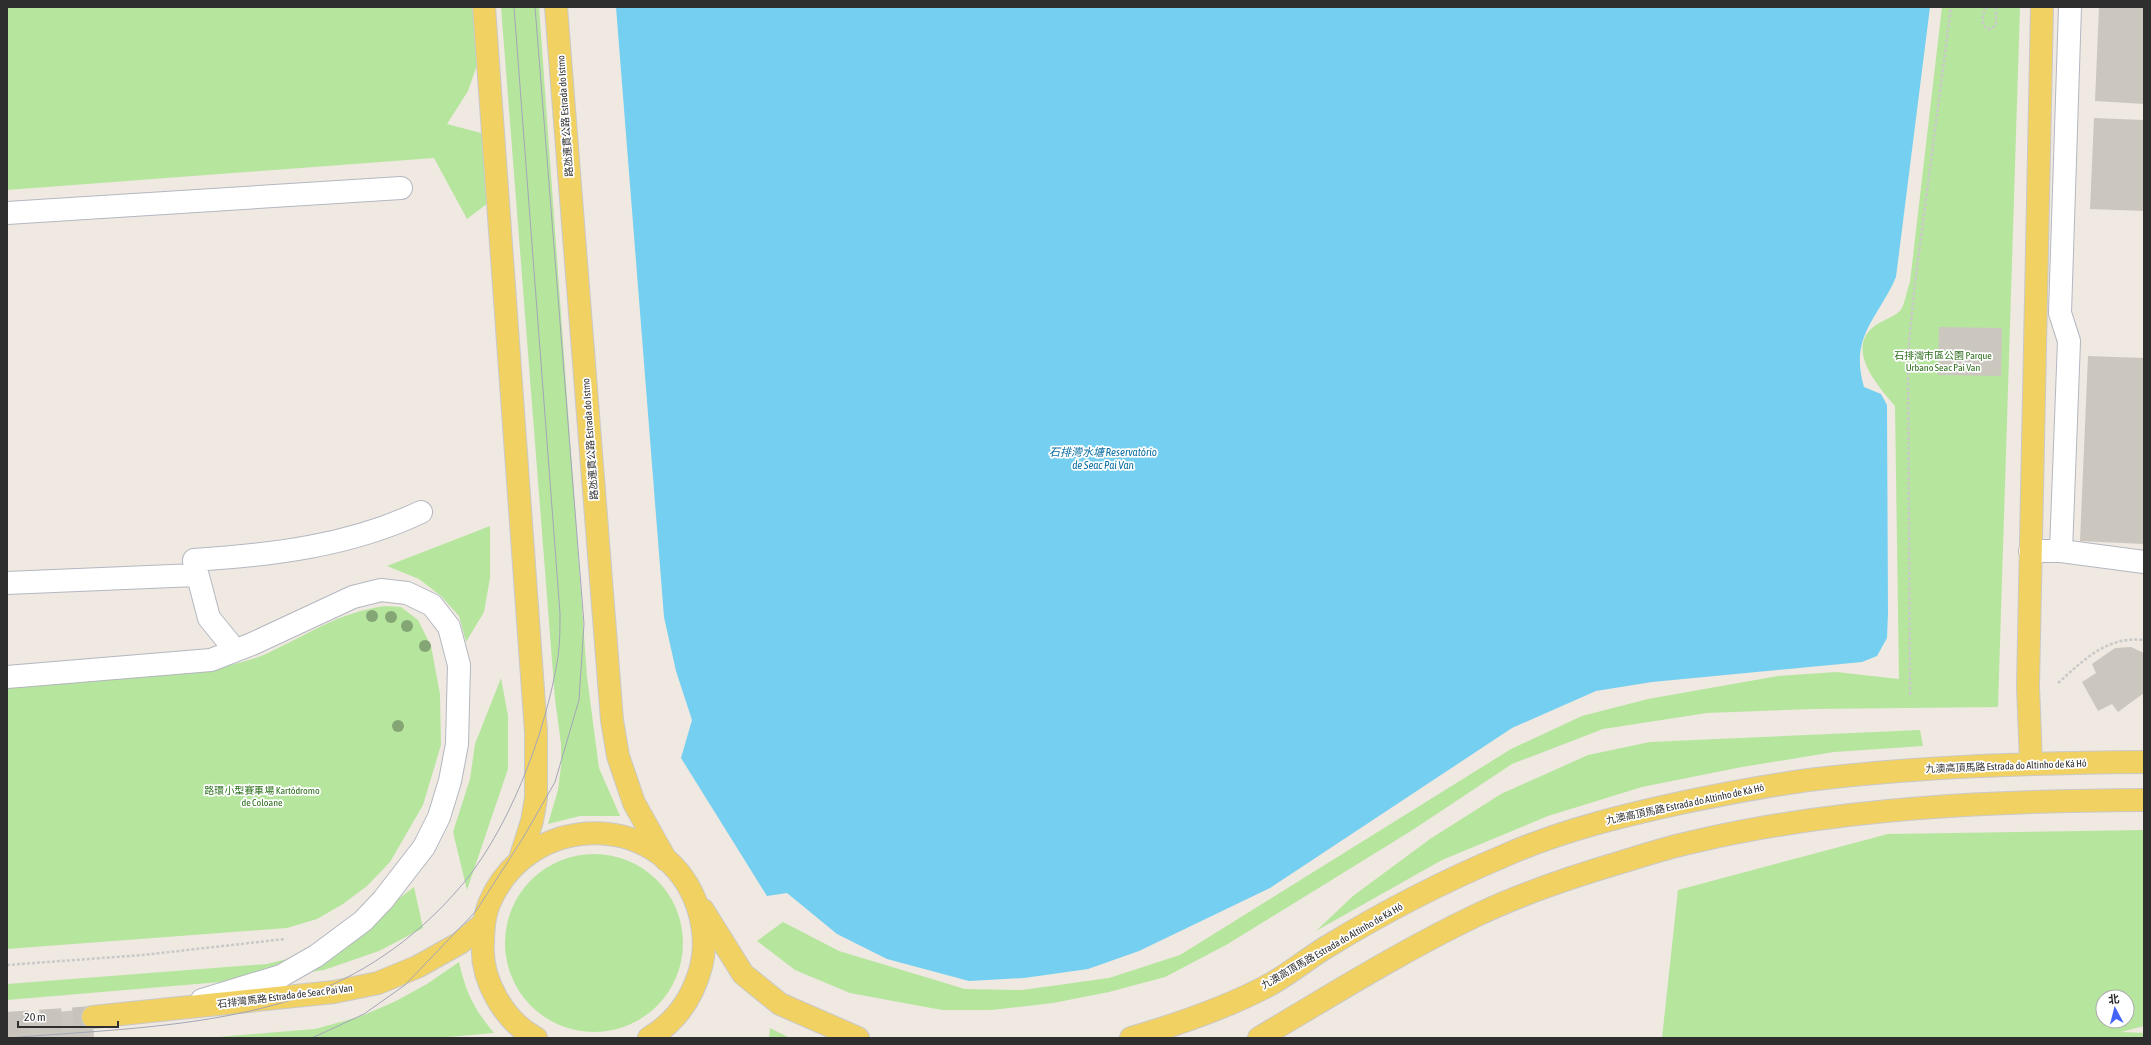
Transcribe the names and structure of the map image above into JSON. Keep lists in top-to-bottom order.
{
  "streets": {
    "main road": ["路氹連貫公路 Estrada do Istmo", "九澳高頂馬路 Estrada do Altinho de Ká Hó", "石排灣馬路 Estrada de Seac Pai Van"]
  },
  "water": ["石排灣水塘 Reservatório de Seac Pai Van"],
  "parks": ["石排灣市區公園 Parque Urbano Seac Pai Van", "路環小型賽車場 Kartódromo de Coloane"],
  "scale_bar": "20 m",
  "north": "top"
}
